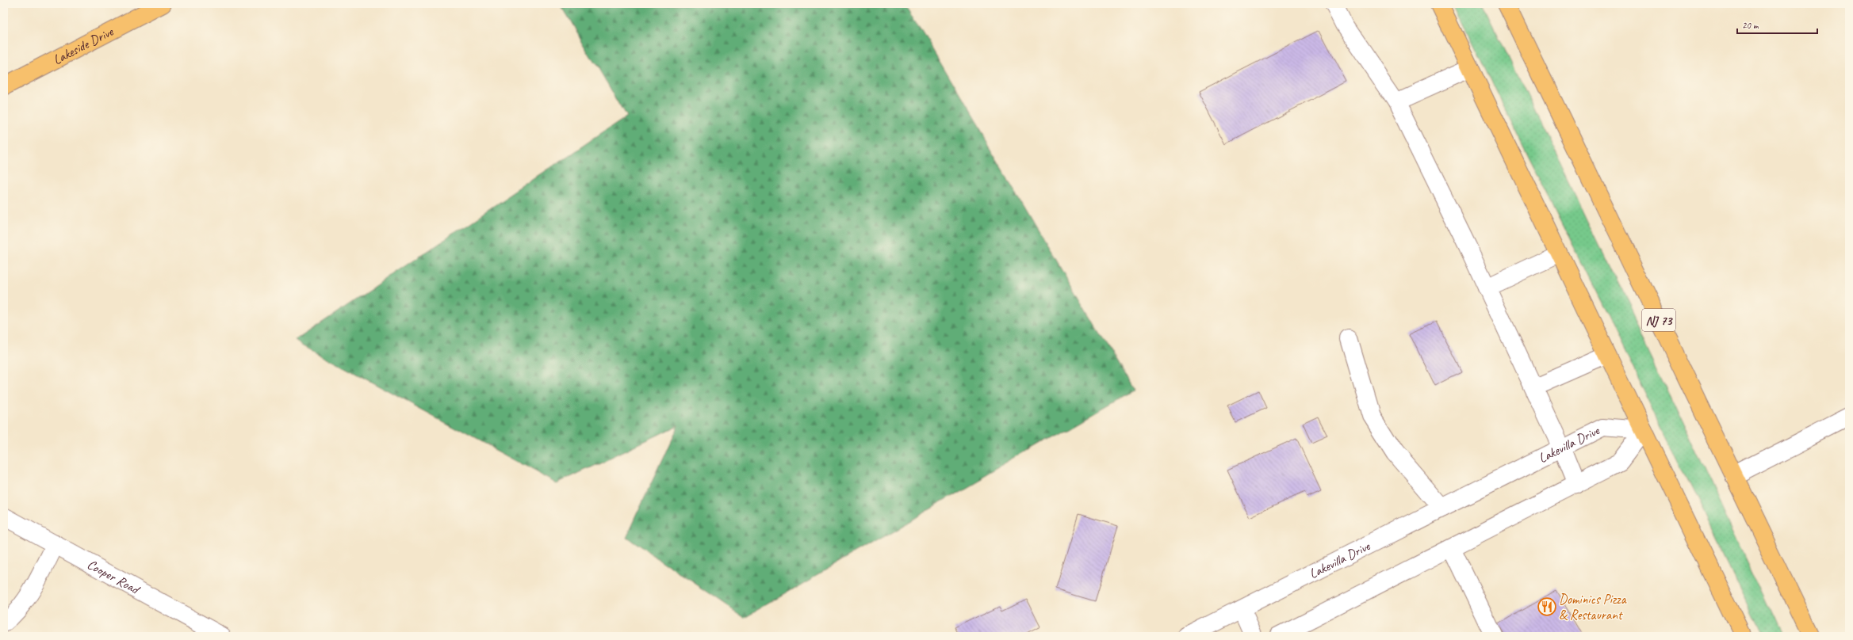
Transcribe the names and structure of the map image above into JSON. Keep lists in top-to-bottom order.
{
  "streets": {
    "main road": ["Lakeside Drive", "NJ 73"],
    "street": ["Lakevilla Drive", "Cooper Road"]
  },
  "places": {
    "restaurant": ["Dominics Pizza & Restaurant"]
  },
  "scale_bar": "20 m"
}
